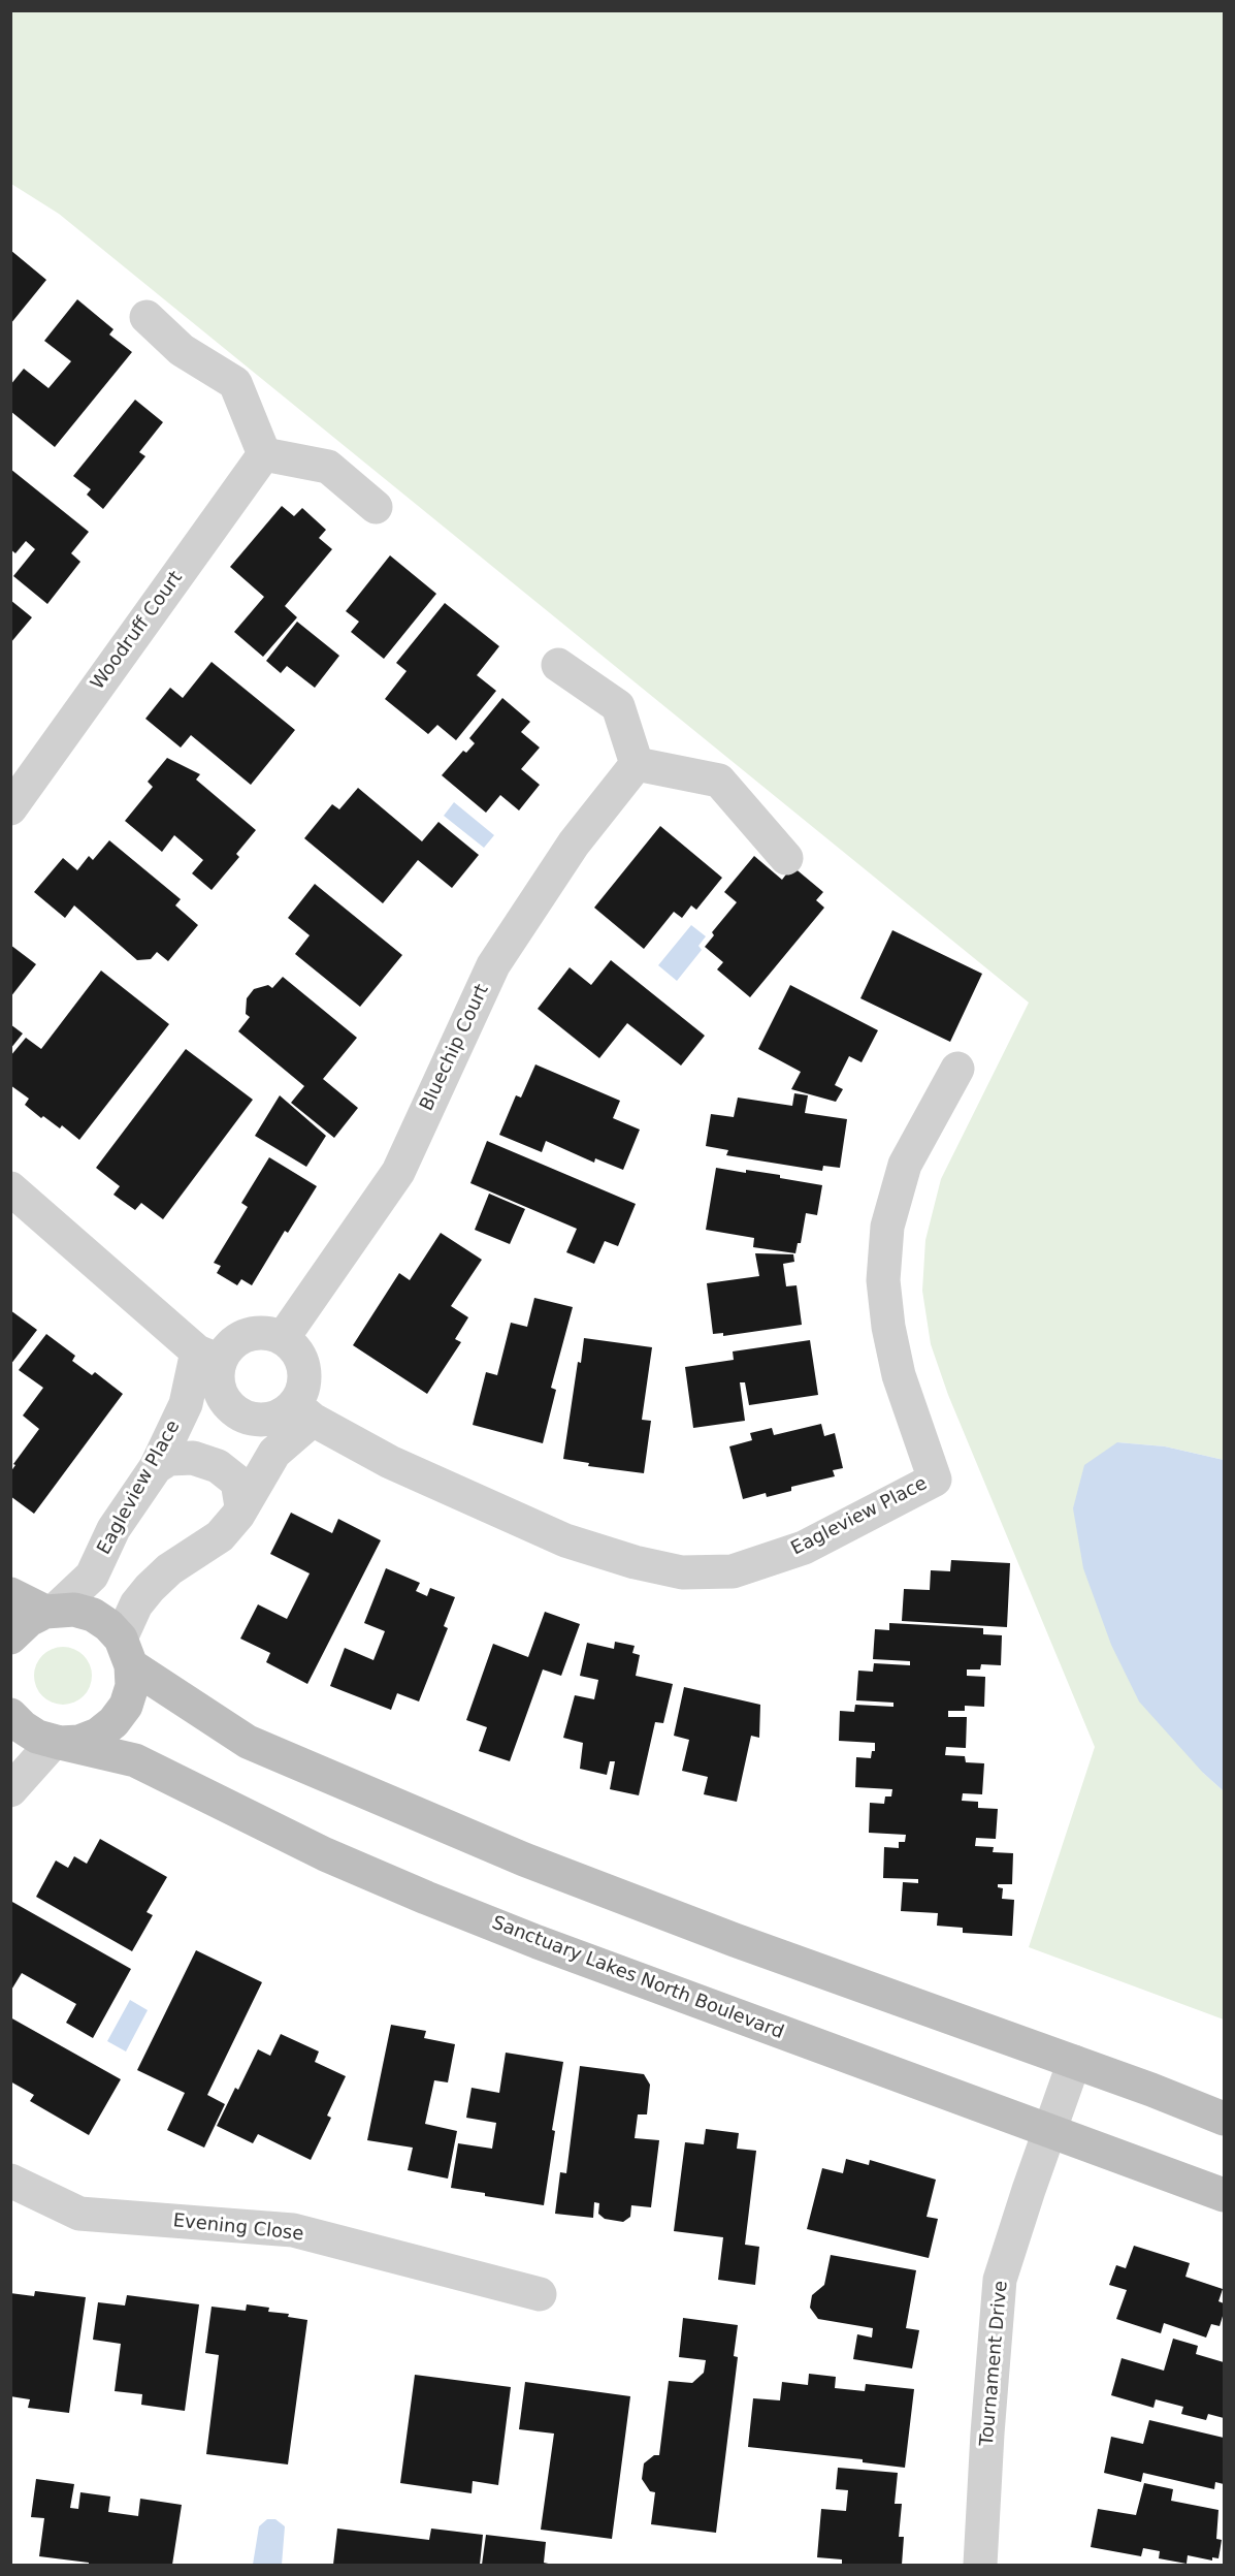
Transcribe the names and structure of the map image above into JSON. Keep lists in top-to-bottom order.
{
  "streets": {
    "street": [
      "Woodruff Court",
      "Bluechip Court",
      "Eagleview Place",
      "Sanctuary Lakes North Boulevard",
      "Evening Close",
      "Tournament Drive"
    ]
  },
  "crossings": [
    ["Bluechip Court", "Eagleview Place"],
    ["Sanctuary Lakes North Boulevard", "Tournament Drive"]
  ]
}
